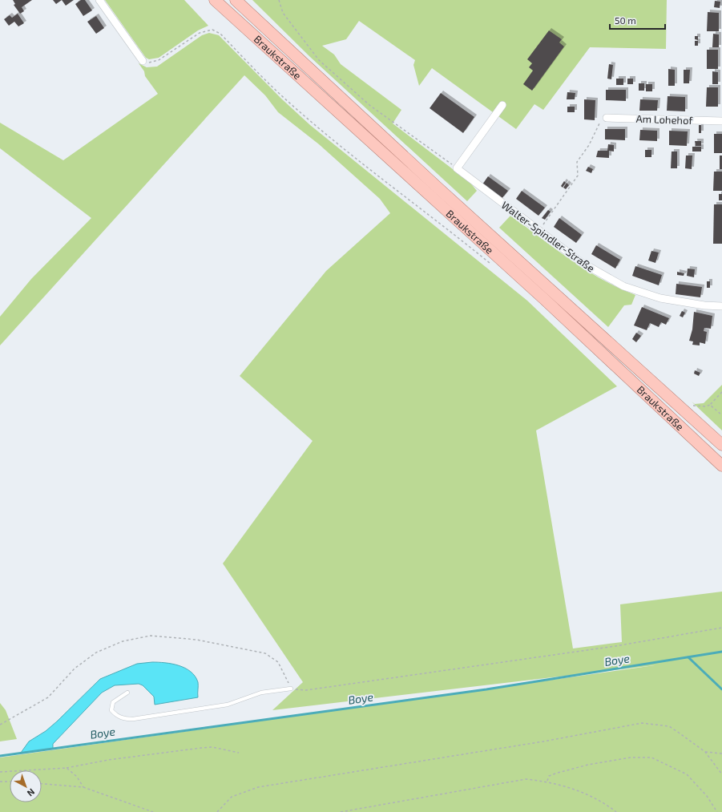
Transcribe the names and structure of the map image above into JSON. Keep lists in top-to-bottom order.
{
  "streets": {
    "main road": ["Braukstraße"],
    "street": ["Am Lohehof", "Walter-Spindler-Straße"]
  },
  "water": ["Boye"],
  "scale_bar": "50 m",
  "north": "bottom right"
}
